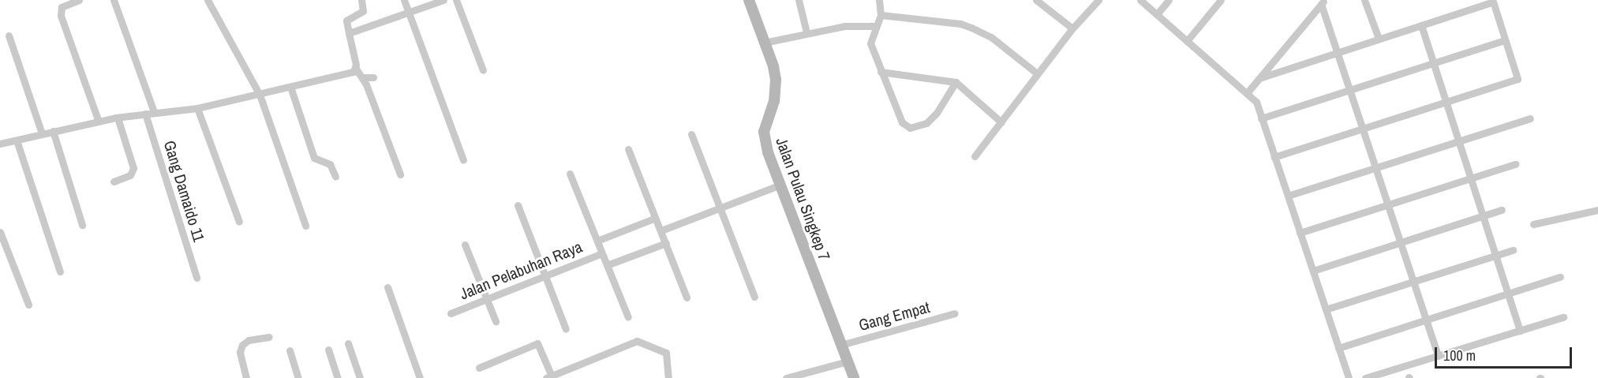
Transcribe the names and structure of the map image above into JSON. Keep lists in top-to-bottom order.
{
  "streets": {
    "street": [
      "Gang Damaido 11",
      "Jalan Pulau Singkep 7",
      "Jalan Pelabuhan Raya",
      "Gang Empat"
    ]
  },
  "crossings": [
    ["Jalan Pulau Singkep 7", "Gang Empat"]
  ],
  "scale_bar": "100 m"
}
